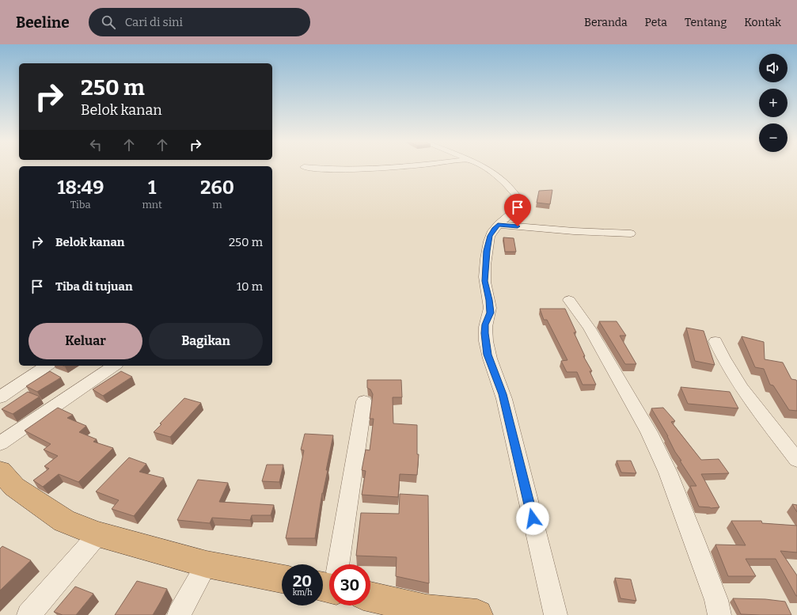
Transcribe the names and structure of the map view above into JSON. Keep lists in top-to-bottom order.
{
  "page": {
    "header": "Beeline",
    "search": "Cari di sini",
    "nav": [
      "Beranda",
      "Peta",
      "Tentang",
      "Kontak"
    ],
    "map_buttons": ["+", "−"],
    "turn": ["250 m", "Belok kanan"],
    "eta": [
      "18:49",
      "Tiba",
      "1",
      "mnt",
      "260",
      "m"
    ],
    "list": [
      {
        "name": "Belok kanan",
        "value": "250 m"
      },
      {
        "name": "Tiba di tujuan",
        "value": "10 m"
      }
    ],
    "buttons": ["Keluar", "Bagikan"],
    "speed": "20 km/h",
    "limit": "30"
  }
}
